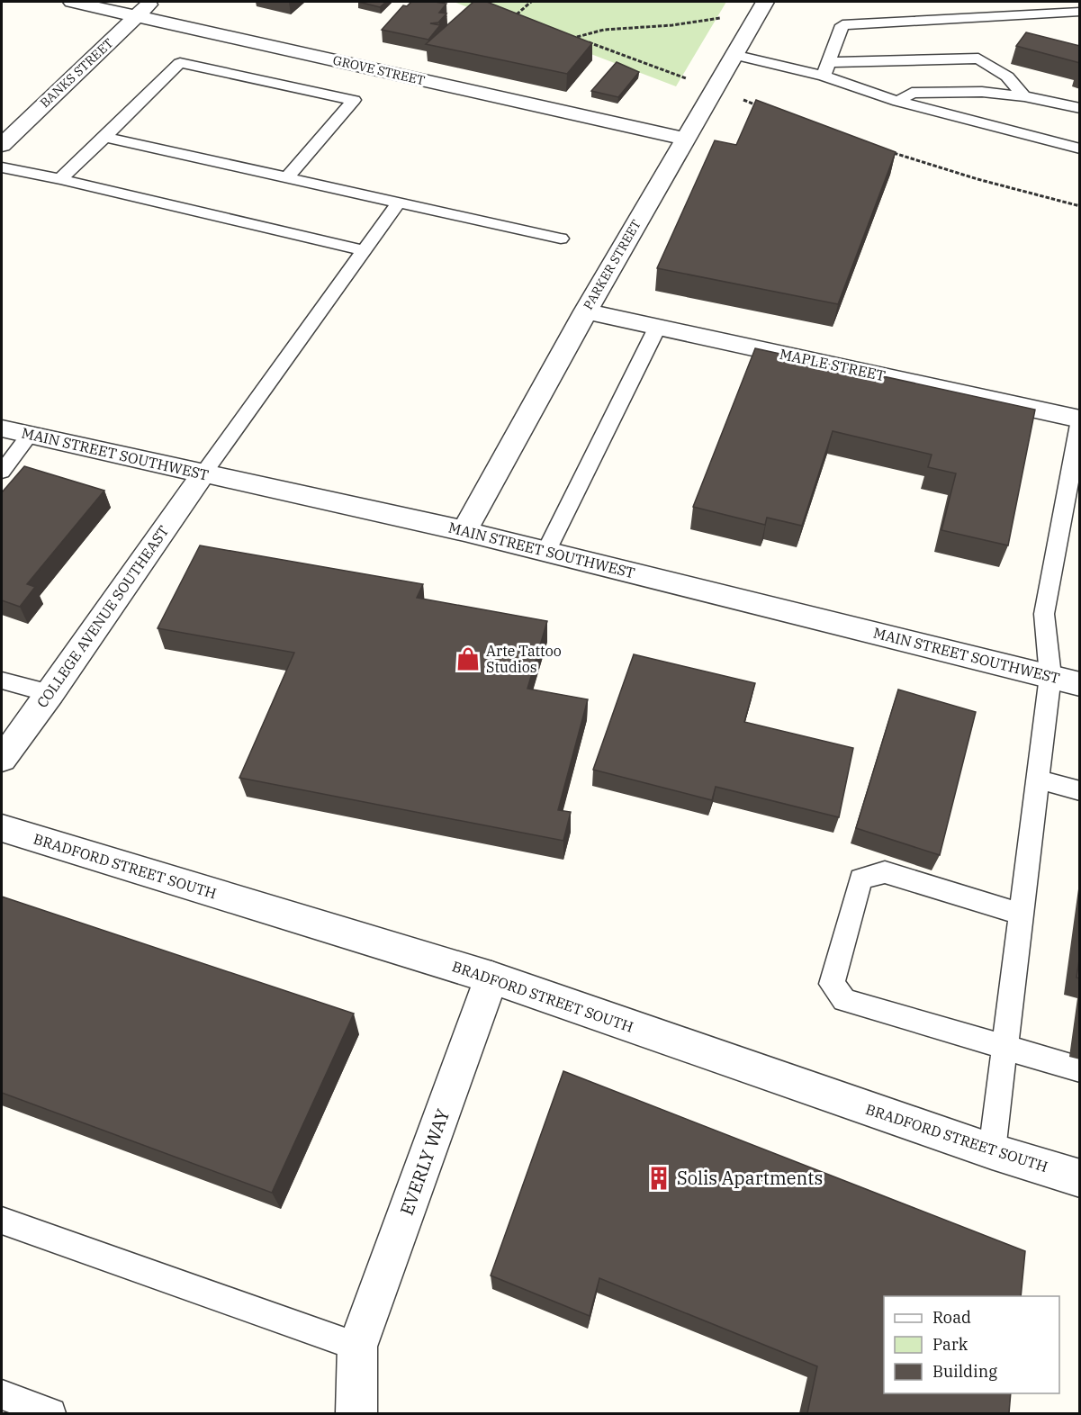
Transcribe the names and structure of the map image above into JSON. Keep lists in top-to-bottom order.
{
  "streets": {
    "street": [
      "GROVE STREET",
      "BANKS STREET",
      "PARKER STREET",
      "MAPLE STREET",
      "MAIN STREET SOUTHWEST",
      "COLLEGE AVENUE SOUTHEAST",
      "BRADFORD STREET SOUTH",
      "EVERLY WAY"
    ]
  },
  "crossings": [
    ["GROVE STREET", "BANKS STREET"],
    ["GROVE STREET", "PARKER STREET"],
    ["PARKER STREET", "MAPLE STREET"],
    ["PARKER STREET", "MAIN STREET SOUTHWEST"],
    ["MAIN STREET SOUTHWEST", "COLLEGE AVENUE SOUTHEAST"],
    ["BRADFORD STREET SOUTH", "EVERLY WAY"]
  ],
  "places": {
    "shop": ["Arte Tattoo Studios"],
    "building": ["Solis Apartments"]
  },
  "legend": ["Road", "Park", "Building"]
}
